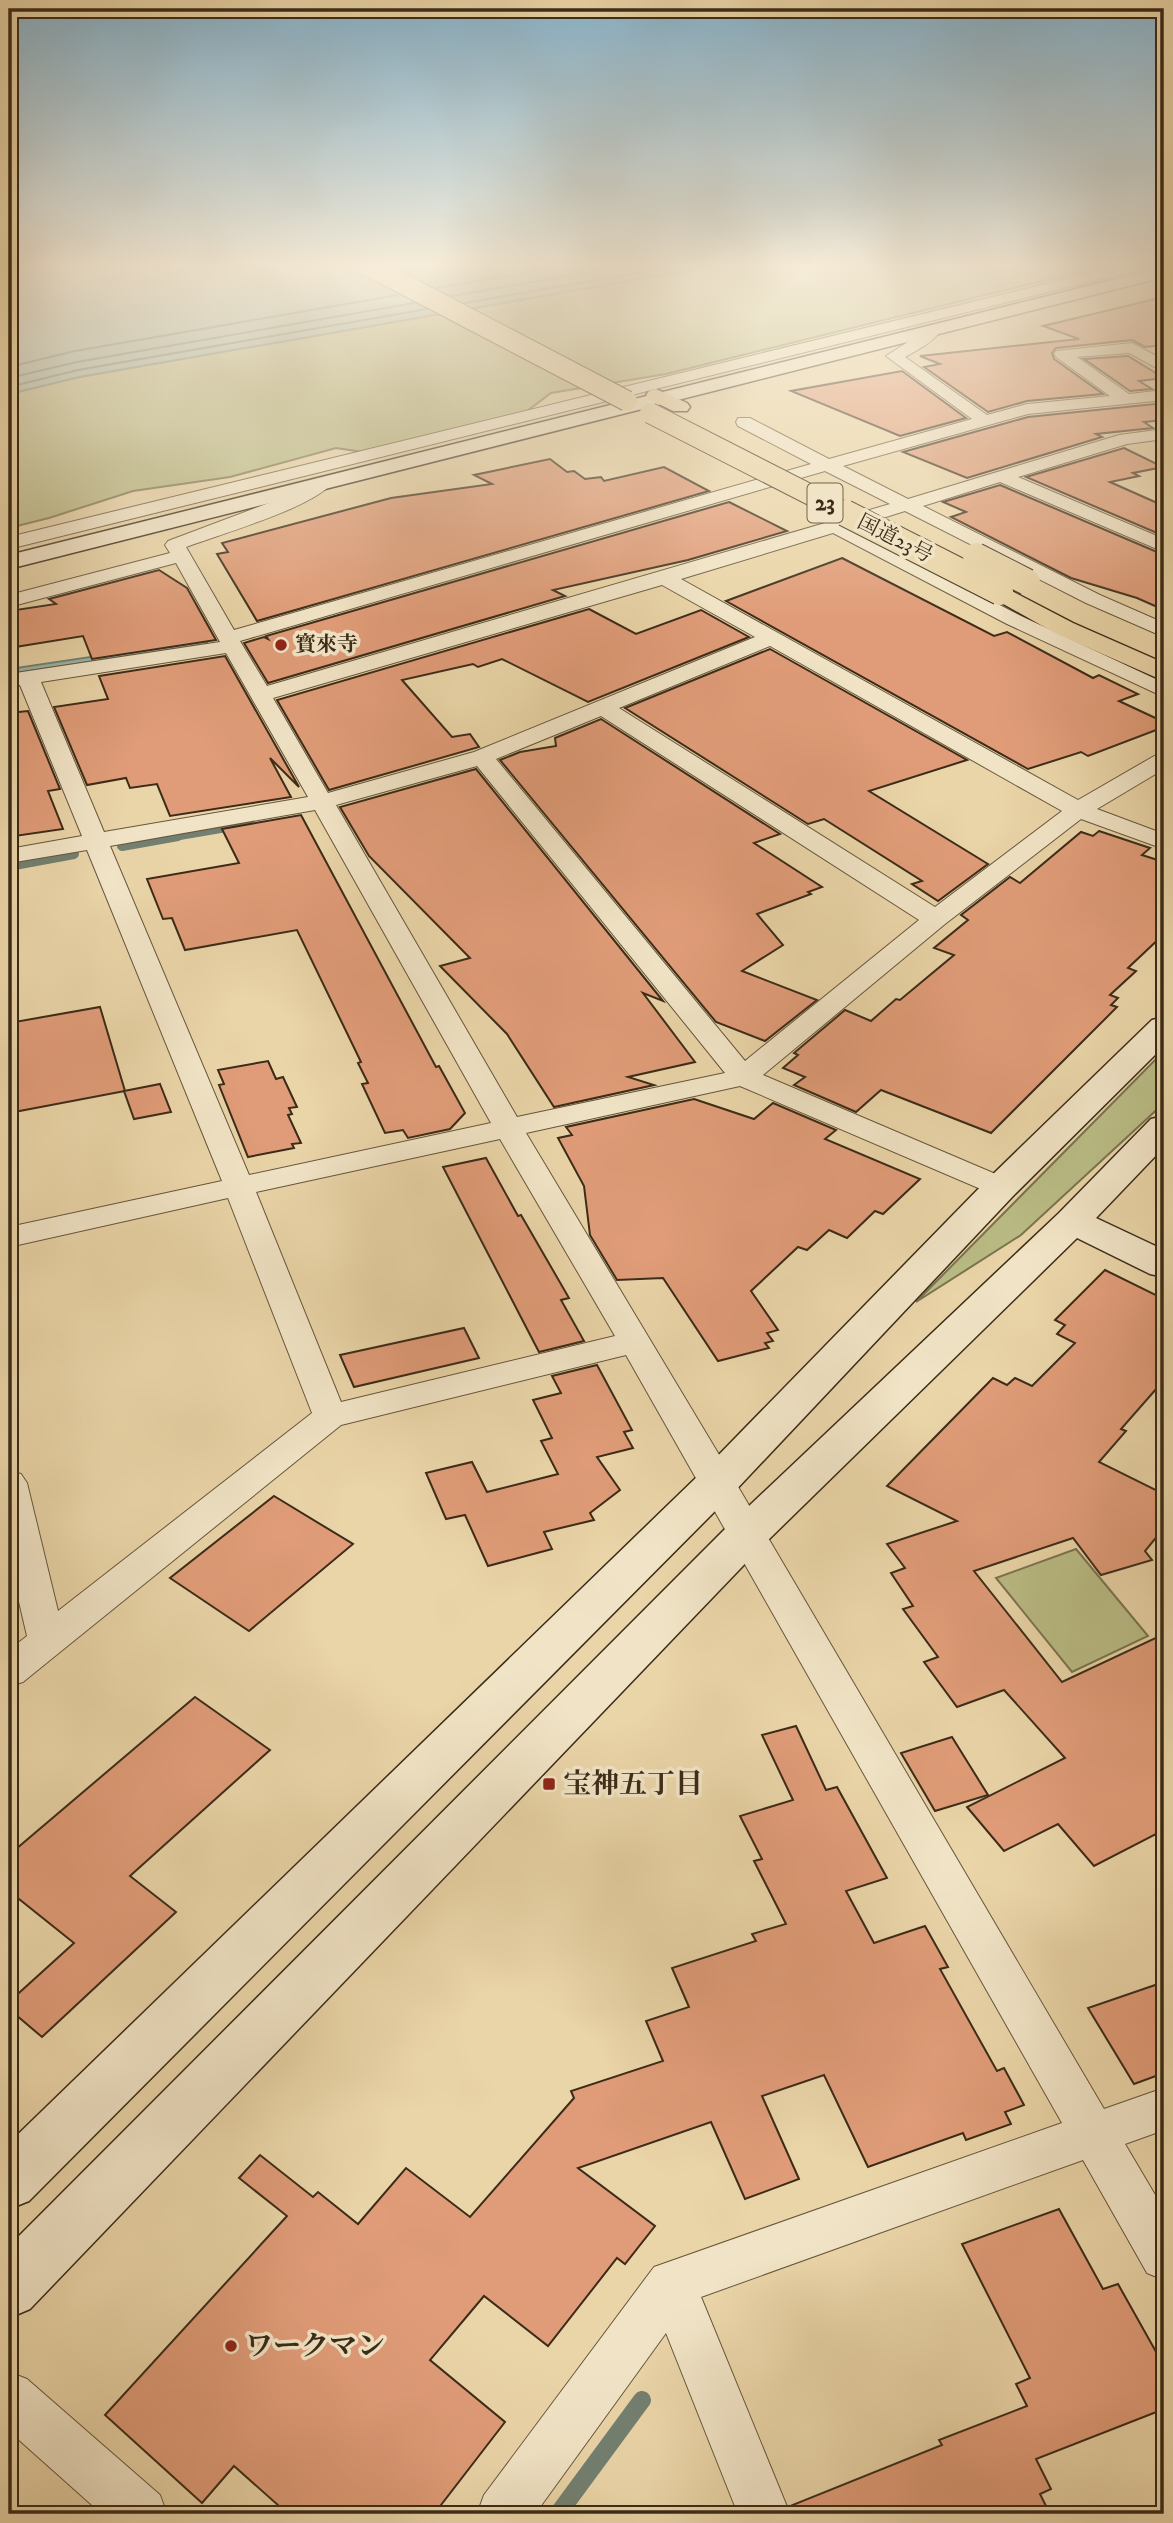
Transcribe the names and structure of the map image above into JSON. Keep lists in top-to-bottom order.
{
  "streets": {
    "highway": ["23", "国道23号"]
  },
  "places": {
    "other": ["寳來寺", "ワークマン"],
    "transit": ["宝神五丁目"]
  }
}
